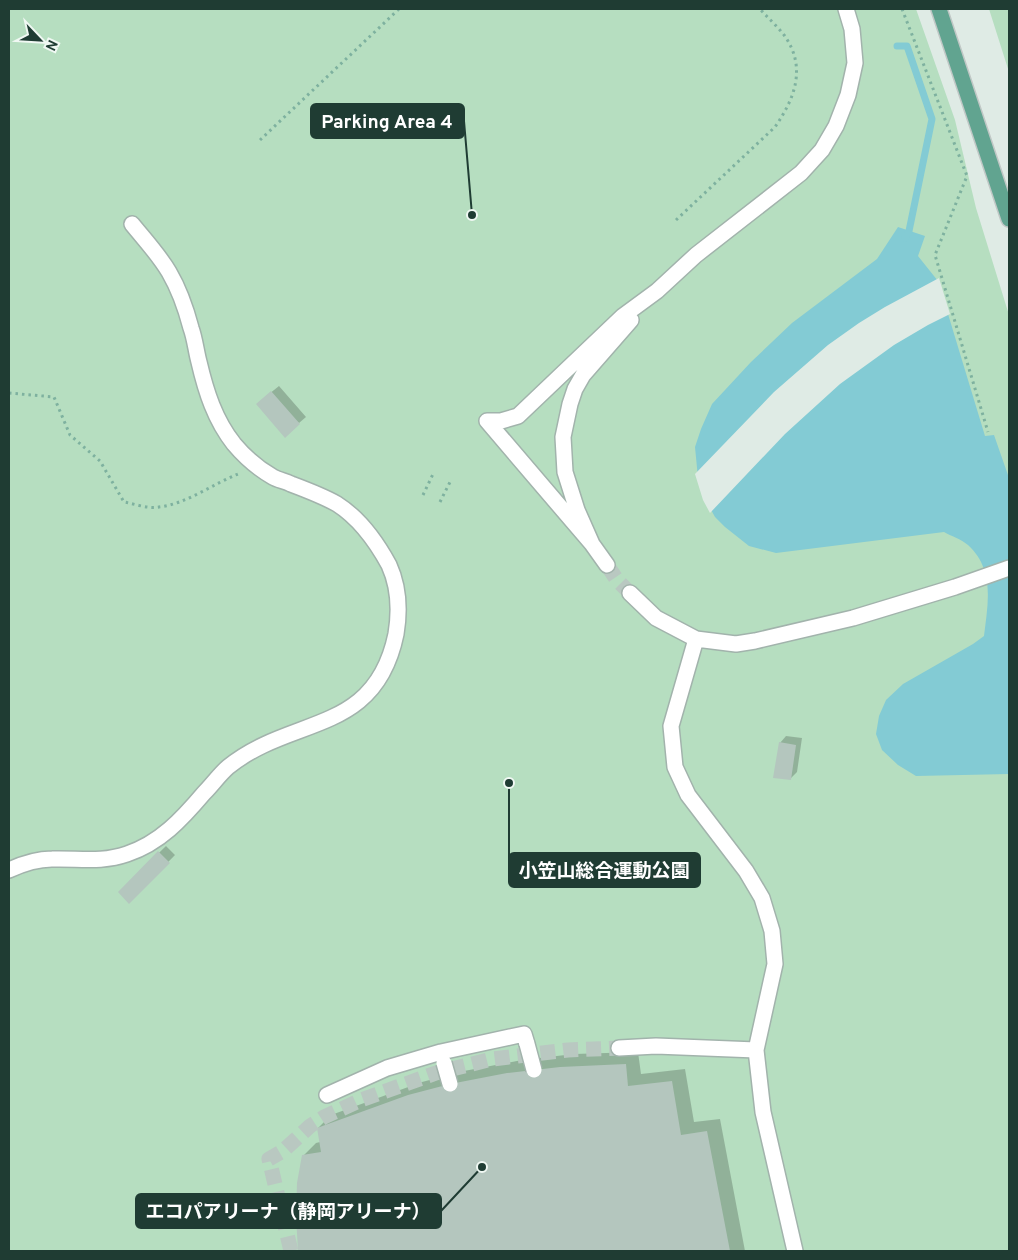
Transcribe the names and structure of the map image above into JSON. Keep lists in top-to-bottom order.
{
  "places": ["Parking Area 4", "小笠山総合運動公園", "エコパアリーナ（静岡アリーナ）"],
  "north": "bottom right"
}
